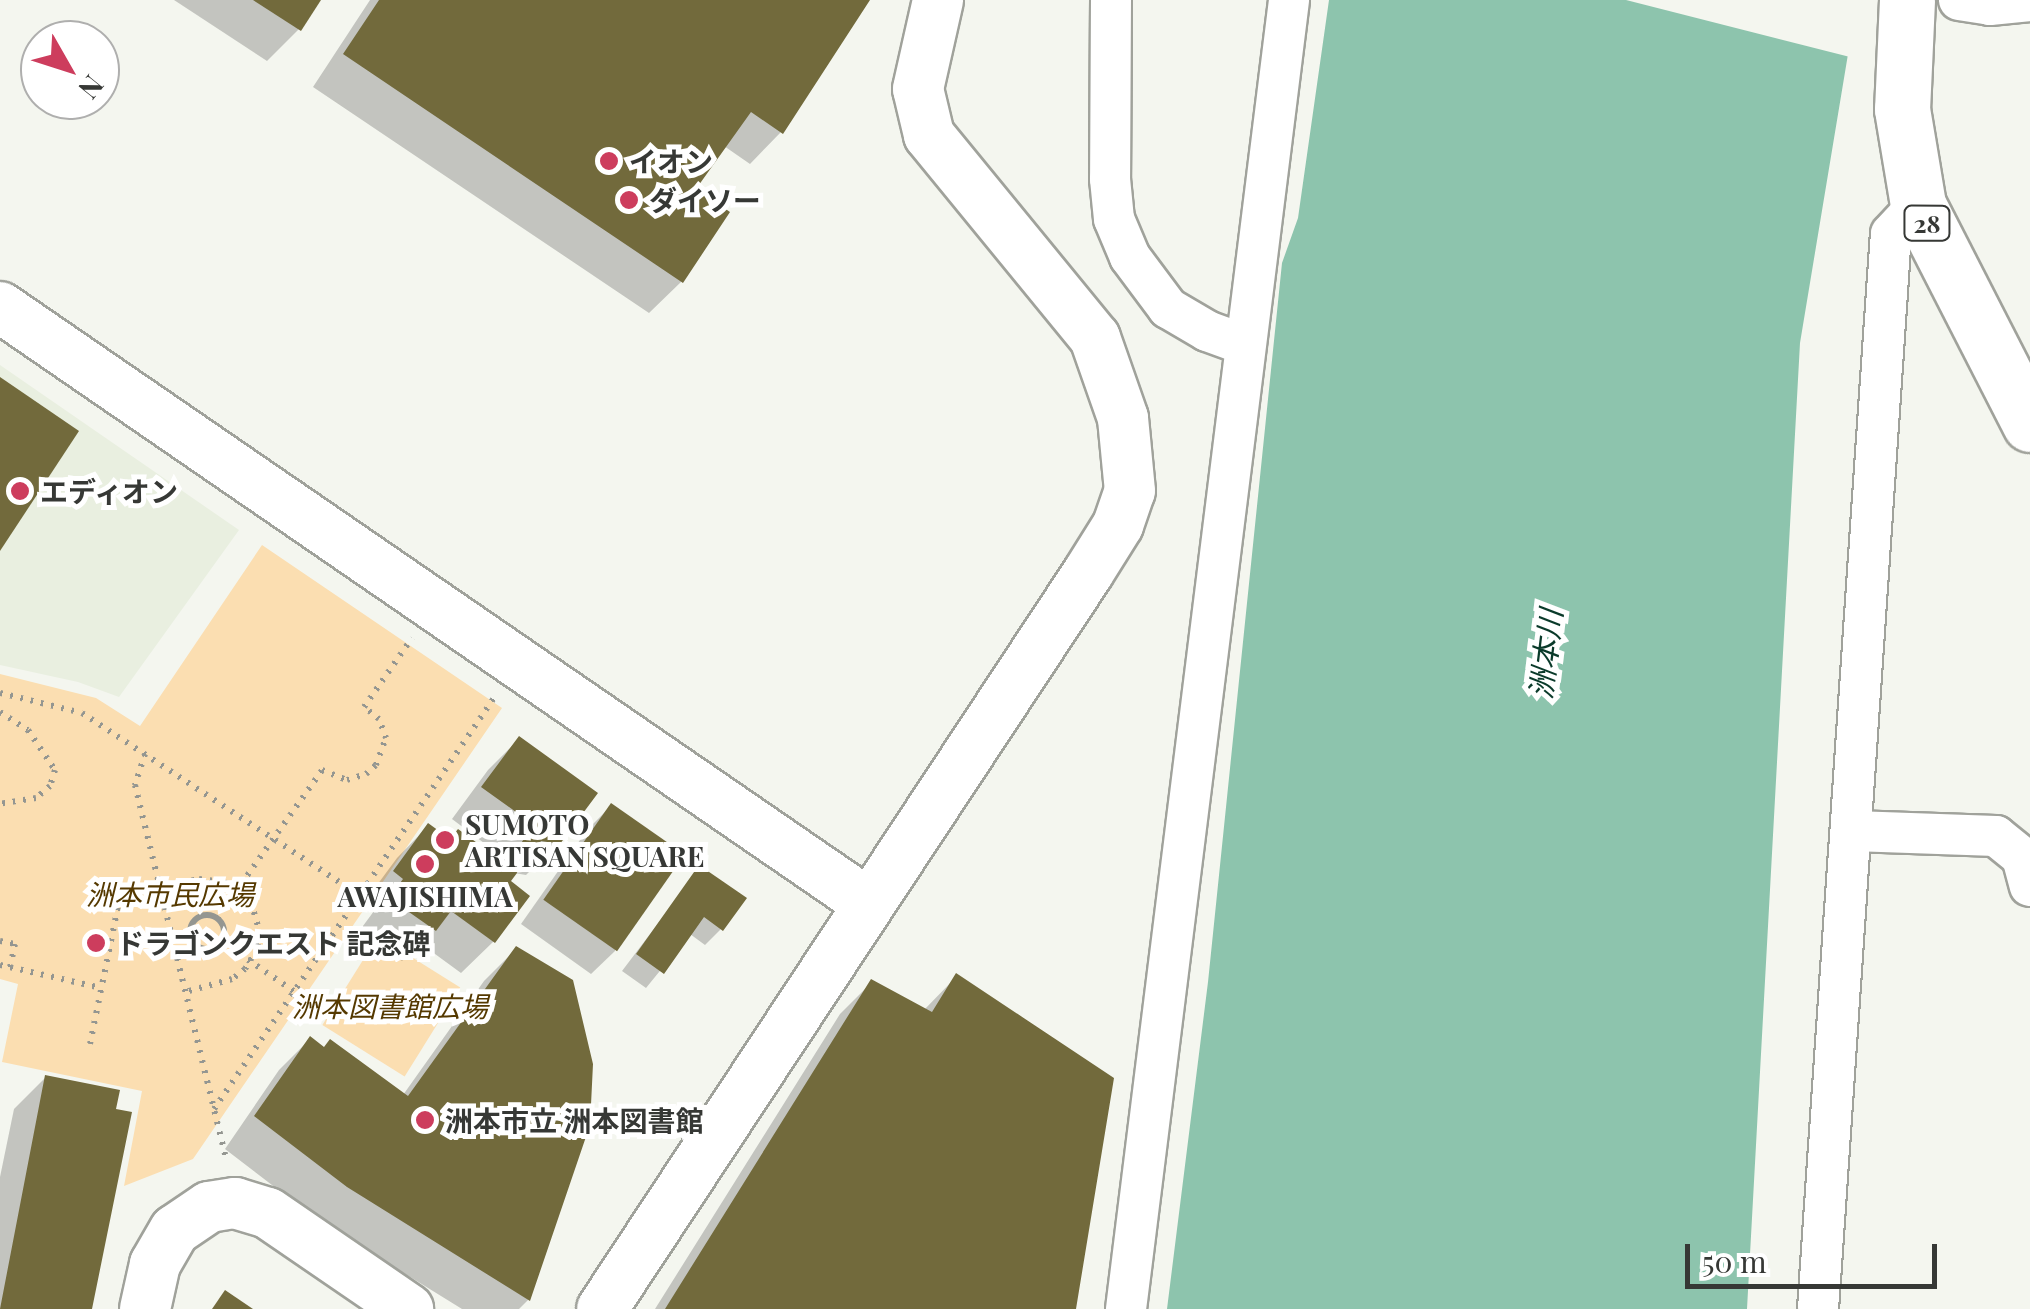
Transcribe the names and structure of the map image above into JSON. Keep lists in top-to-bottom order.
{
  "streets": {
    "highway": ["28"]
  },
  "water": ["洲本川"],
  "parks": ["洲本市民広場", "洲本図書館広場"],
  "places": [
    "イオン",
    "ダイソー",
    "エディオン",
    "SUMOTO ARTISAN SQUARE",
    "AWAJISHIMA",
    "ドラゴンクエスト 記念碑",
    "洲本市立 洲本図書館"
  ],
  "scale_bar": "50 m",
  "north": "bottom right"
}
